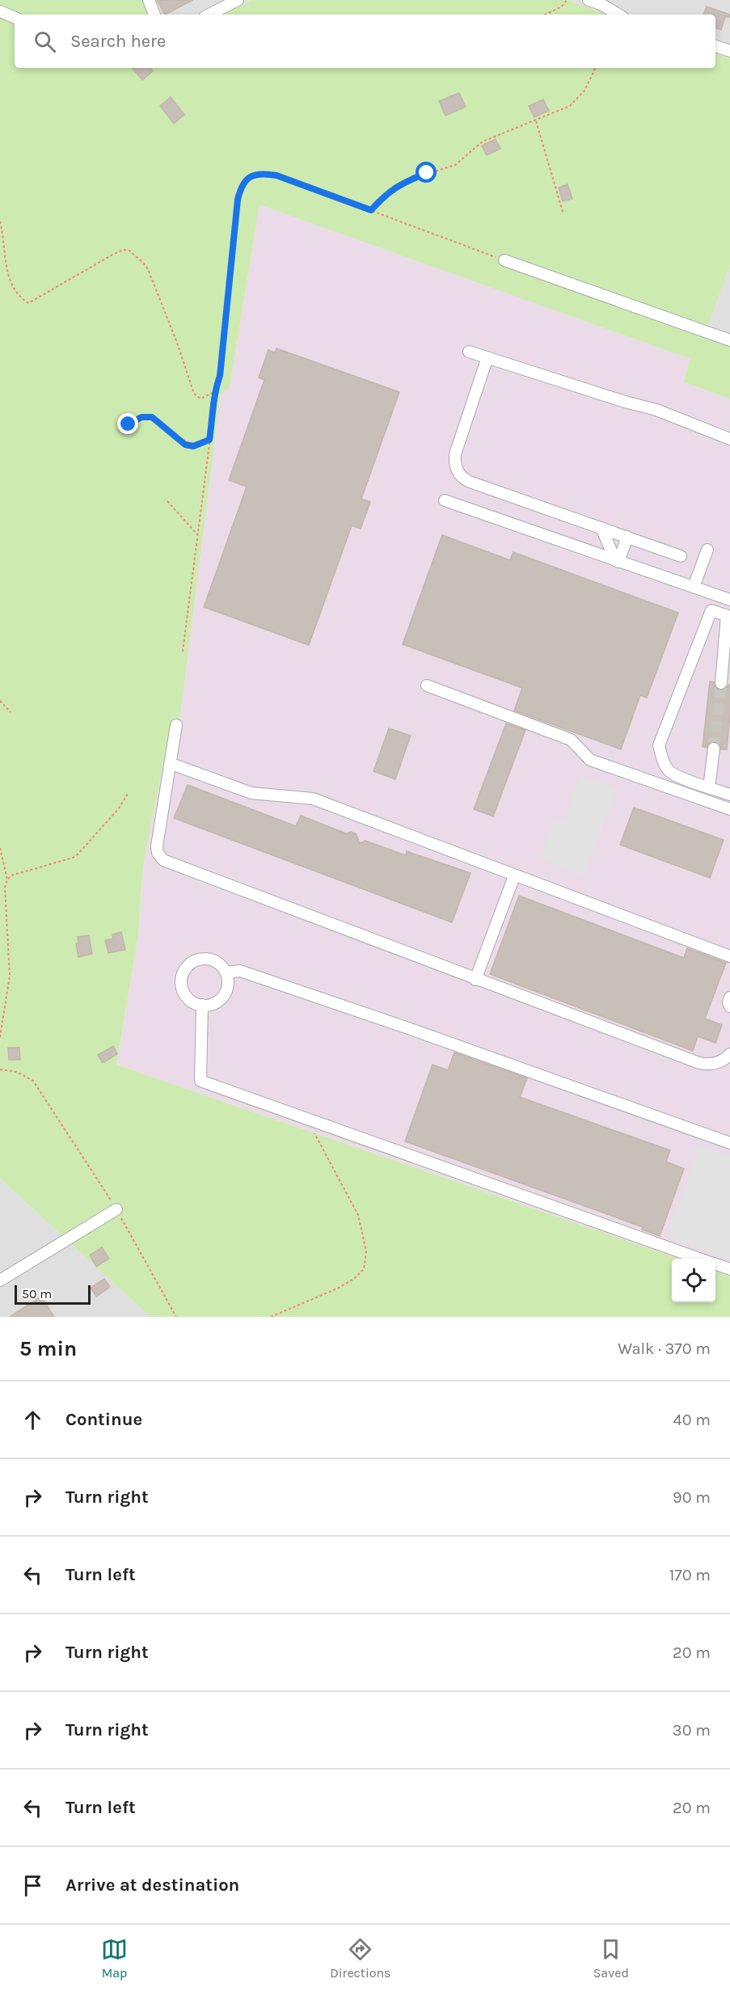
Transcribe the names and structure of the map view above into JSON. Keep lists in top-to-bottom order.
{
  "scale_bar": "50 m",
  "page": {
    "search": "Search here",
    "scale": "50 m",
    "heading": ["5 min", "Walk · 370 m"],
    "list": [
      ["Continue", "40 m"],
      ["Turn right", "90 m"],
      ["Turn left", "170 m"],
      ["Turn right", "20 m"],
      ["Turn right", "30 m"],
      ["Turn left", "20 m"],
      "Arrive at destination"
    ],
    "nav": ["Map", "Directions", "Saved"]
  }
}
